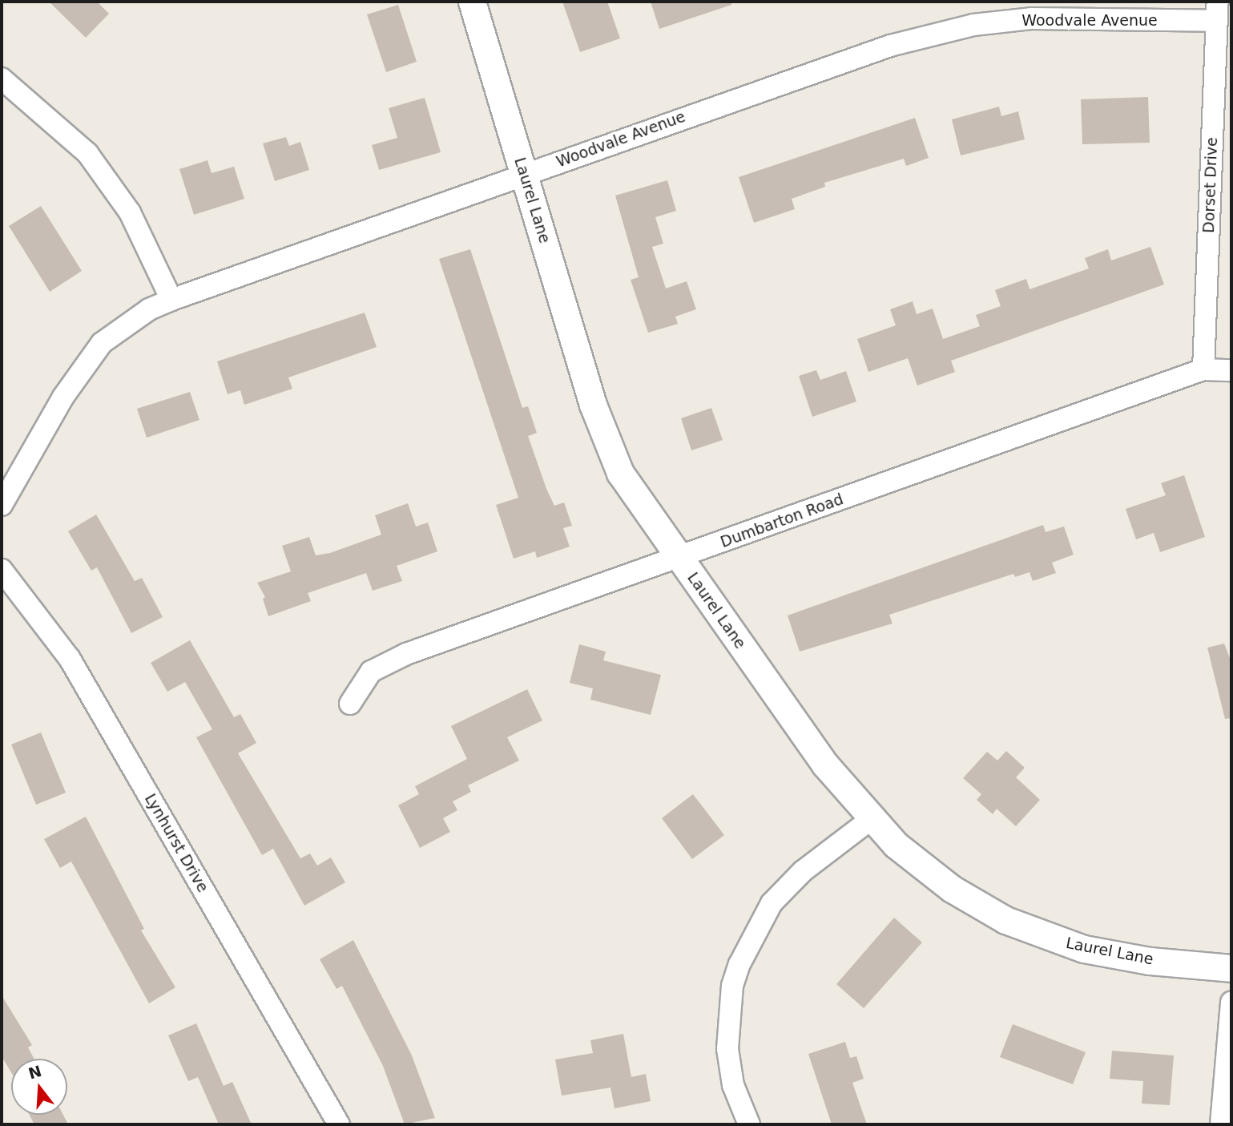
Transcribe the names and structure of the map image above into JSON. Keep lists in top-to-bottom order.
{
  "streets": {
    "street": [
      "Woodvale Avenue",
      "Dorset Drive",
      "Laurel Lane",
      "Dumbarton Road",
      "Lynhurst Drive"
    ]
  },
  "crossings": [
    ["Woodvale Avenue", "Dorset Drive"],
    ["Woodvale Avenue", "Laurel Lane"],
    ["Dorset Drive", "Dumbarton Road"],
    ["Laurel Lane", "Dumbarton Road"]
  ],
  "north": "top"
}
